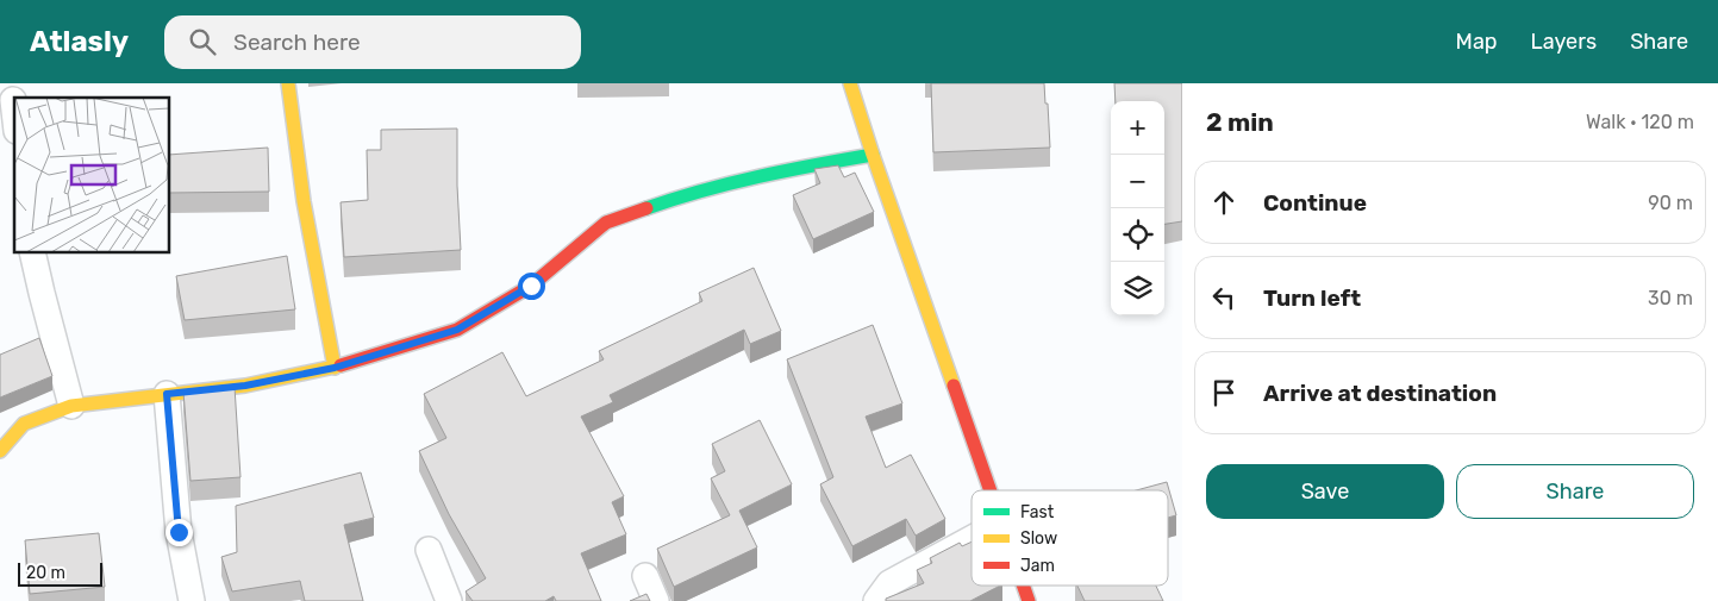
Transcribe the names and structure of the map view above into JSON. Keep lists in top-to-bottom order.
{
  "legend": ["Fast", "Slow", "Jam"],
  "scale_bar": "20 m",
  "page": {
    "header": "Atlasly",
    "search": "Search here",
    "nav": ["Map", "Layers", "Share"],
    "heading": ["2 min", "Walk · 120 m"],
    "map_buttons": ["+", "−"],
    "list": [
      ["Continue", "90 m"],
      ["Turn left", "30 m"],
      "Arrive at destination"
    ],
    "buttons": ["Save", "Share"],
    "scale": "20 m"
  }
}
